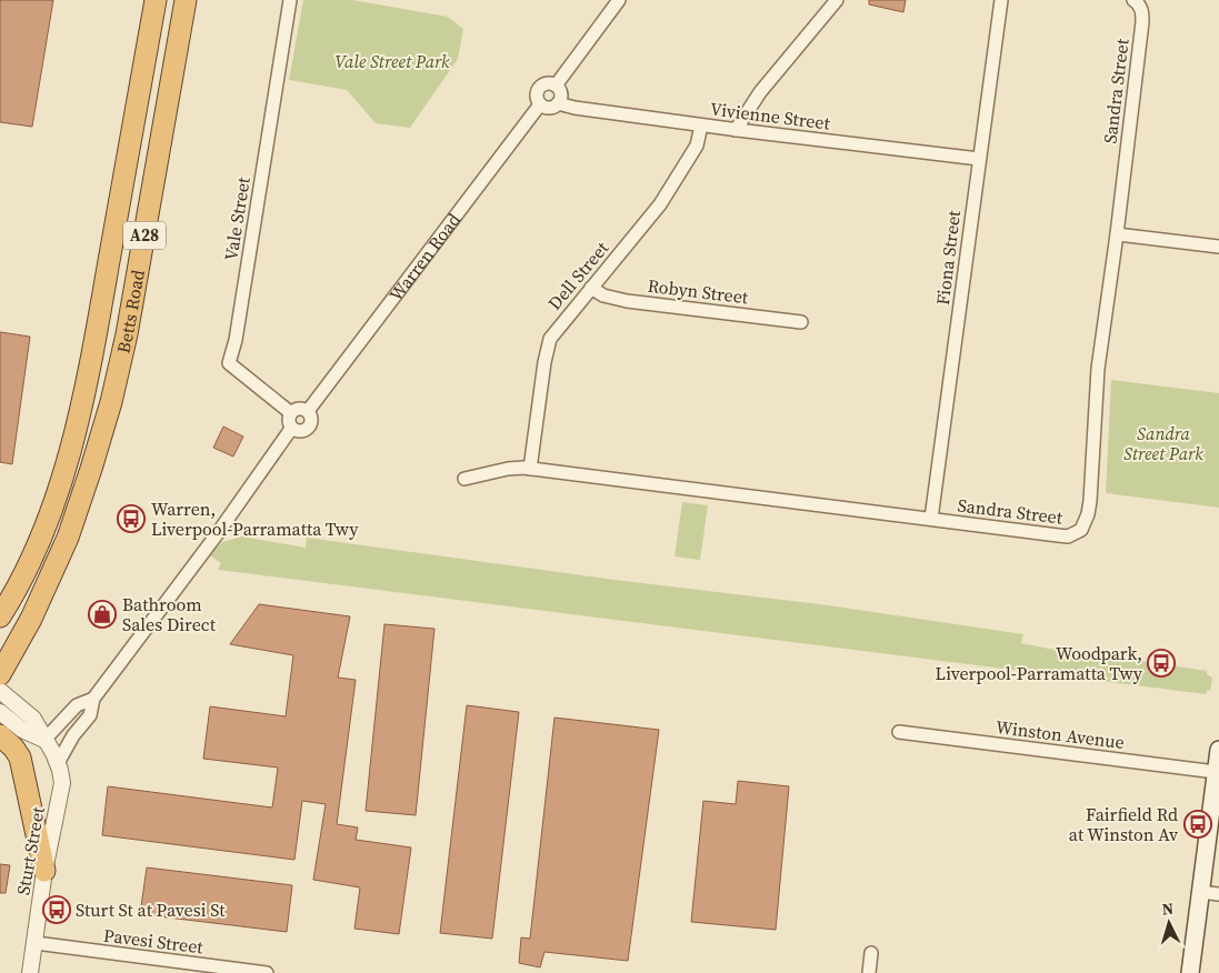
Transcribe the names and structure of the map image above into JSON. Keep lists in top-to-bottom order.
{
  "streets": {
    "highway": ["A28", "Betts Road"],
    "street": [
      "Sandra Street",
      "Vivienne Street",
      "Vale Street",
      "Warren Road",
      "Fiona Street",
      "Dell Street",
      "Robyn Street",
      "Winston Avenue",
      "Sturt Street",
      "Pavesi Street"
    ]
  },
  "crossings": [
    ["Sandra Street", "Fiona Street"],
    ["Sandra Street", "Dell Street"],
    ["Vivienne Street", "Warren Road"],
    ["Vivienne Street", "Fiona Street"],
    ["Vivienne Street", "Dell Street"],
    ["Vale Street", "Warren Road"],
    ["Dell Street", "Robyn Street"],
    ["Sturt Street", "Pavesi Street"]
  ],
  "parks": ["Vale Street Park", "Sandra Street Park"],
  "places": {
    "bus stop": [
      "Warren, Liverpool-Parramatta Twy",
      "Woodpark, Liverpool-Parramatta Twy",
      "Fairfield Rd at Winston Av",
      "Sturt St at Pavesi St"
    ],
    "shop": ["Bathroom Sales Direct"]
  },
  "north": "top"
}
